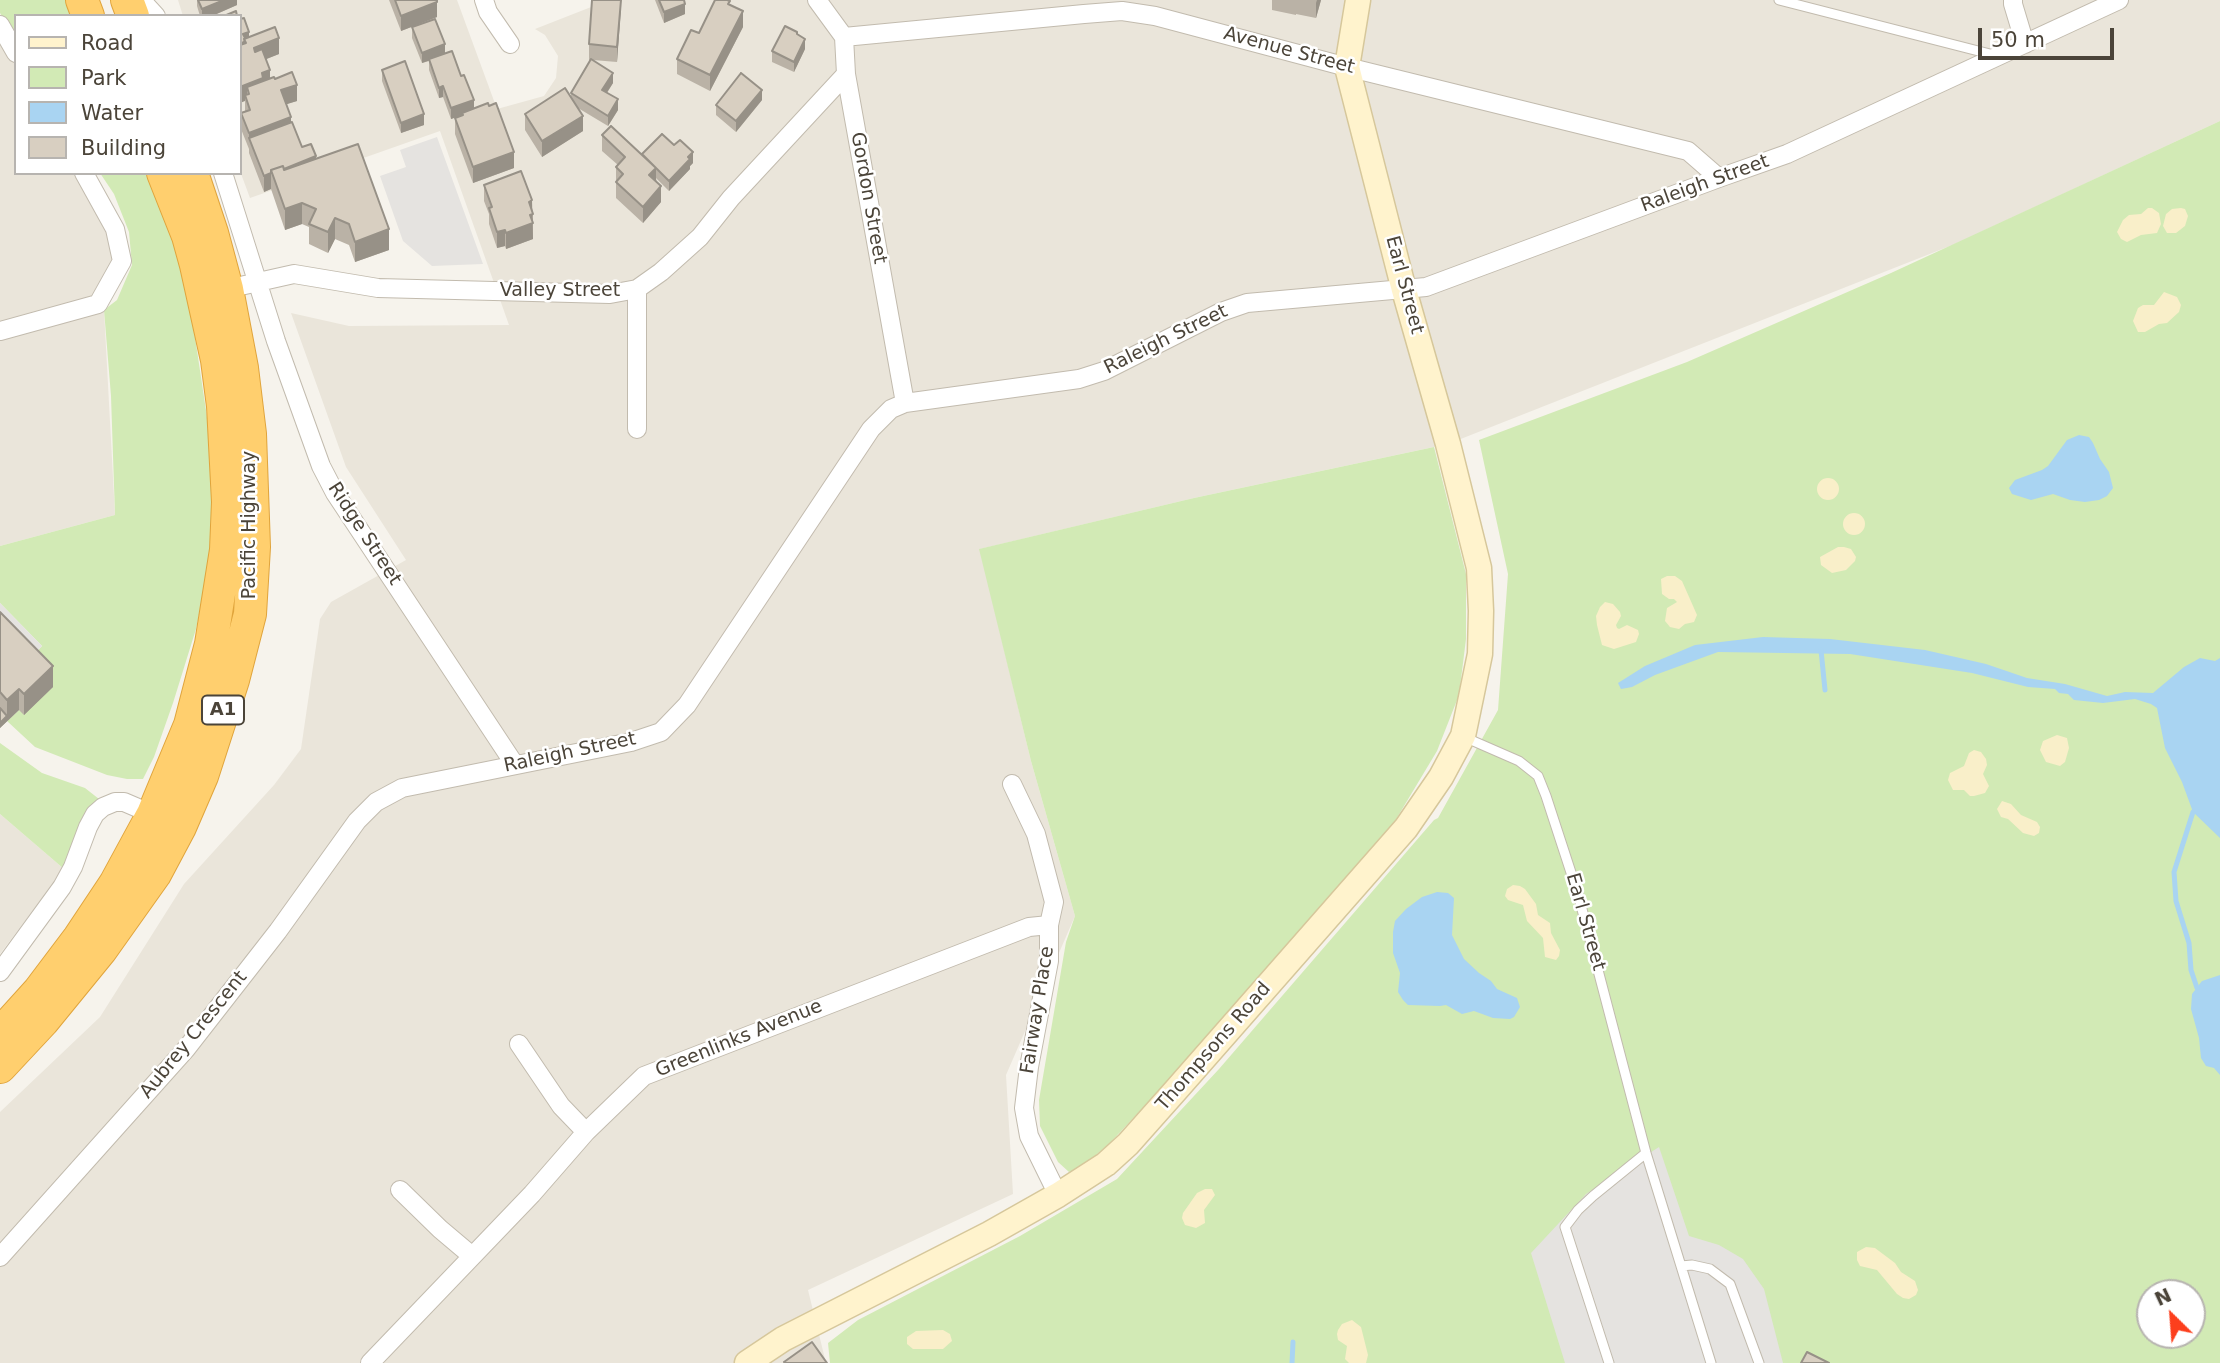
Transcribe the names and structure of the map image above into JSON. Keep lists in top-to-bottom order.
{
  "streets": {
    "highway": ["Pacific Highway", "A1"],
    "street": [
      "Avenue Street",
      "Raleigh Street",
      "Gordon Street",
      "Earl Street",
      "Valley Street",
      "Ridge Street",
      "Fairway Place",
      "Aubrey Crescent",
      "Greenlinks Avenue",
      "Thompsons Road"
    ]
  },
  "crossings": [
    ["Avenue Street", "Raleigh Street"],
    ["Avenue Street", "Gordon Street"],
    ["Avenue Street", "Earl Street"],
    ["Raleigh Street", "Gordon Street"],
    ["Raleigh Street", "Earl Street"],
    ["Raleigh Street", "Ridge Street"],
    ["Raleigh Street", "Aubrey Crescent"],
    ["Gordon Street", "Valley Street"],
    ["Earl Street", "Thompsons Road"],
    ["Valley Street", "Pacific Highway"],
    ["Valley Street", "Ridge Street"],
    ["Valley Street", "A1"],
    ["Pacific Highway", "A1"],
    ["Fairway Place", "Greenlinks Avenue"],
    ["Fairway Place", "Thompsons Road"]
  ],
  "legend": [
    "Road",
    "Park",
    "Water",
    "Building"
  ],
  "scale_bar": "50 m",
  "north": "top left"
}
